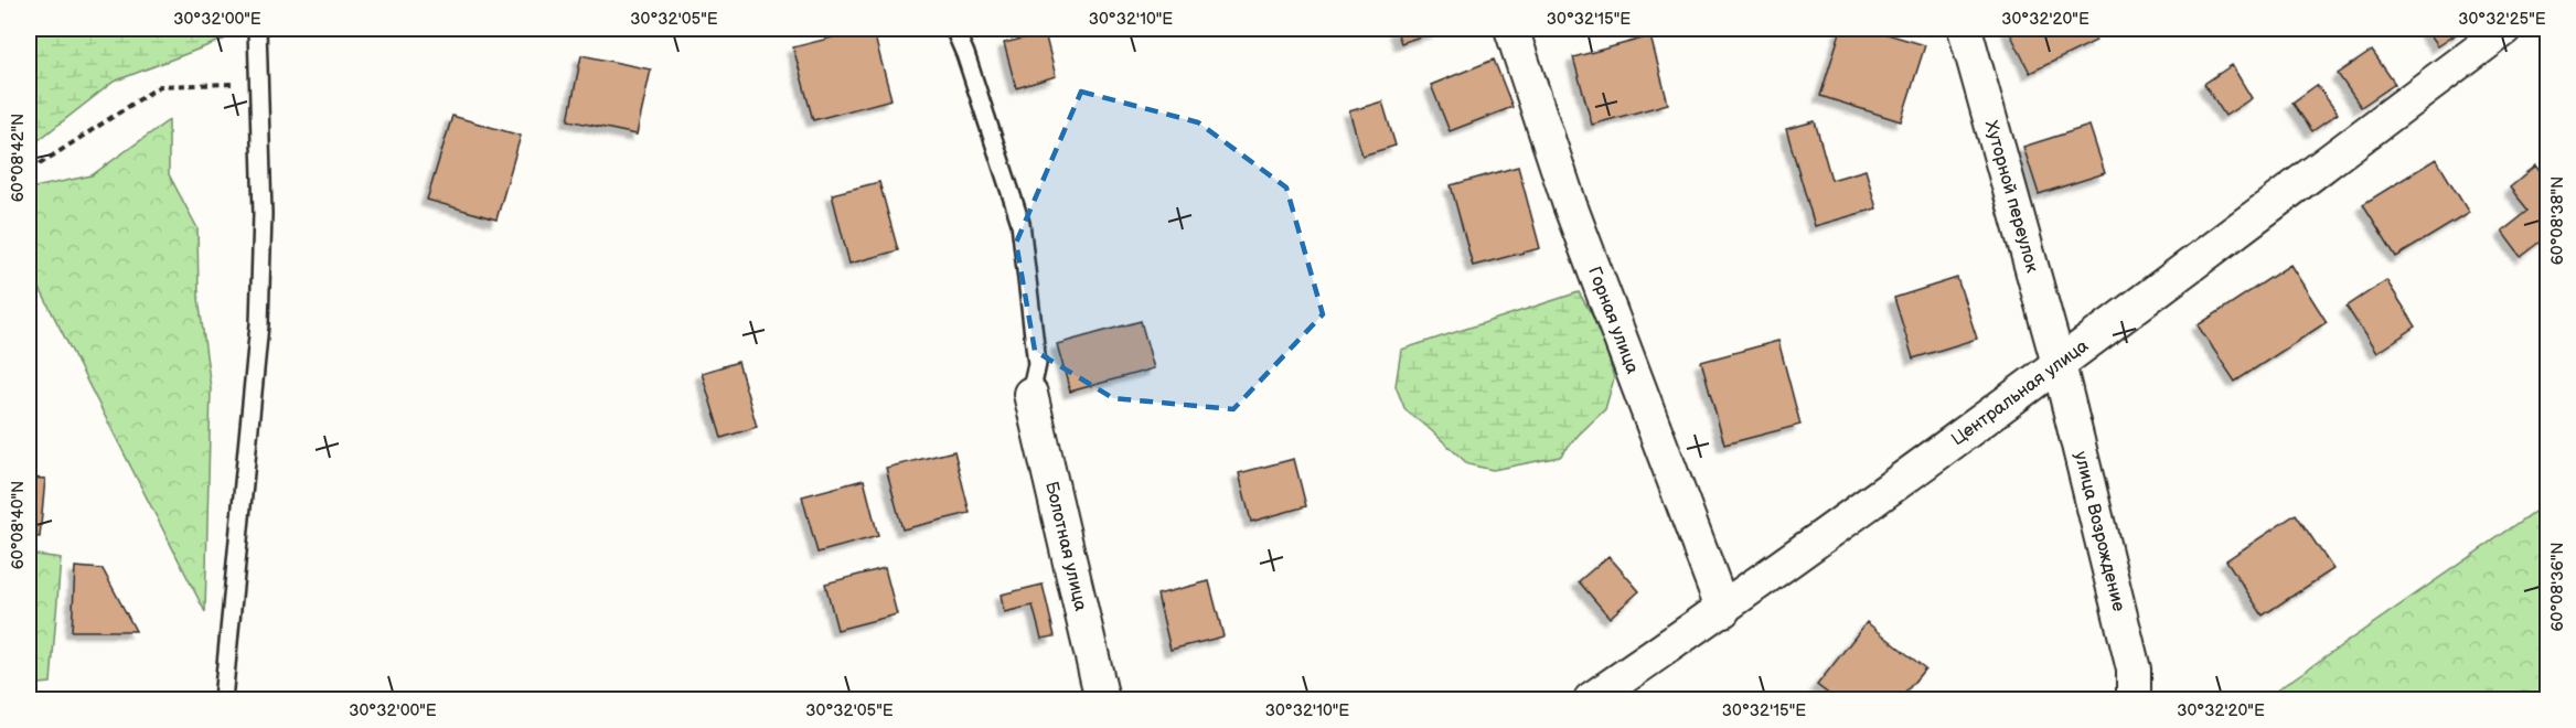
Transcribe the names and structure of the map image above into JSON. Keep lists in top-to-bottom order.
{
  "streets": {
    "street": [
      "Хуторной переулок",
      "Горная улица",
      "Центральная улица",
      "улица Возрождение",
      "Болотная улица"
    ]
  },
  "crossings": [
    ["Хуторной переулок", "Центральная улица"],
    ["Хуторной переулок", "улица Возрождение"],
    ["Горная улица", "Центральная улица"],
    ["Центральная улица", "улица Возрождение"]
  ],
  "coordinates": [
    "30°32'00\"E",
    "30°32'05\"E",
    "30°32'10\"E",
    "30°32'15\"E",
    "30°32'20\"E",
    "30°32'25\"E",
    "60°08'42\"N",
    "60°08'38\"N",
    "60°08'40\"N",
    "60°08'36\"N"
  ]
}
